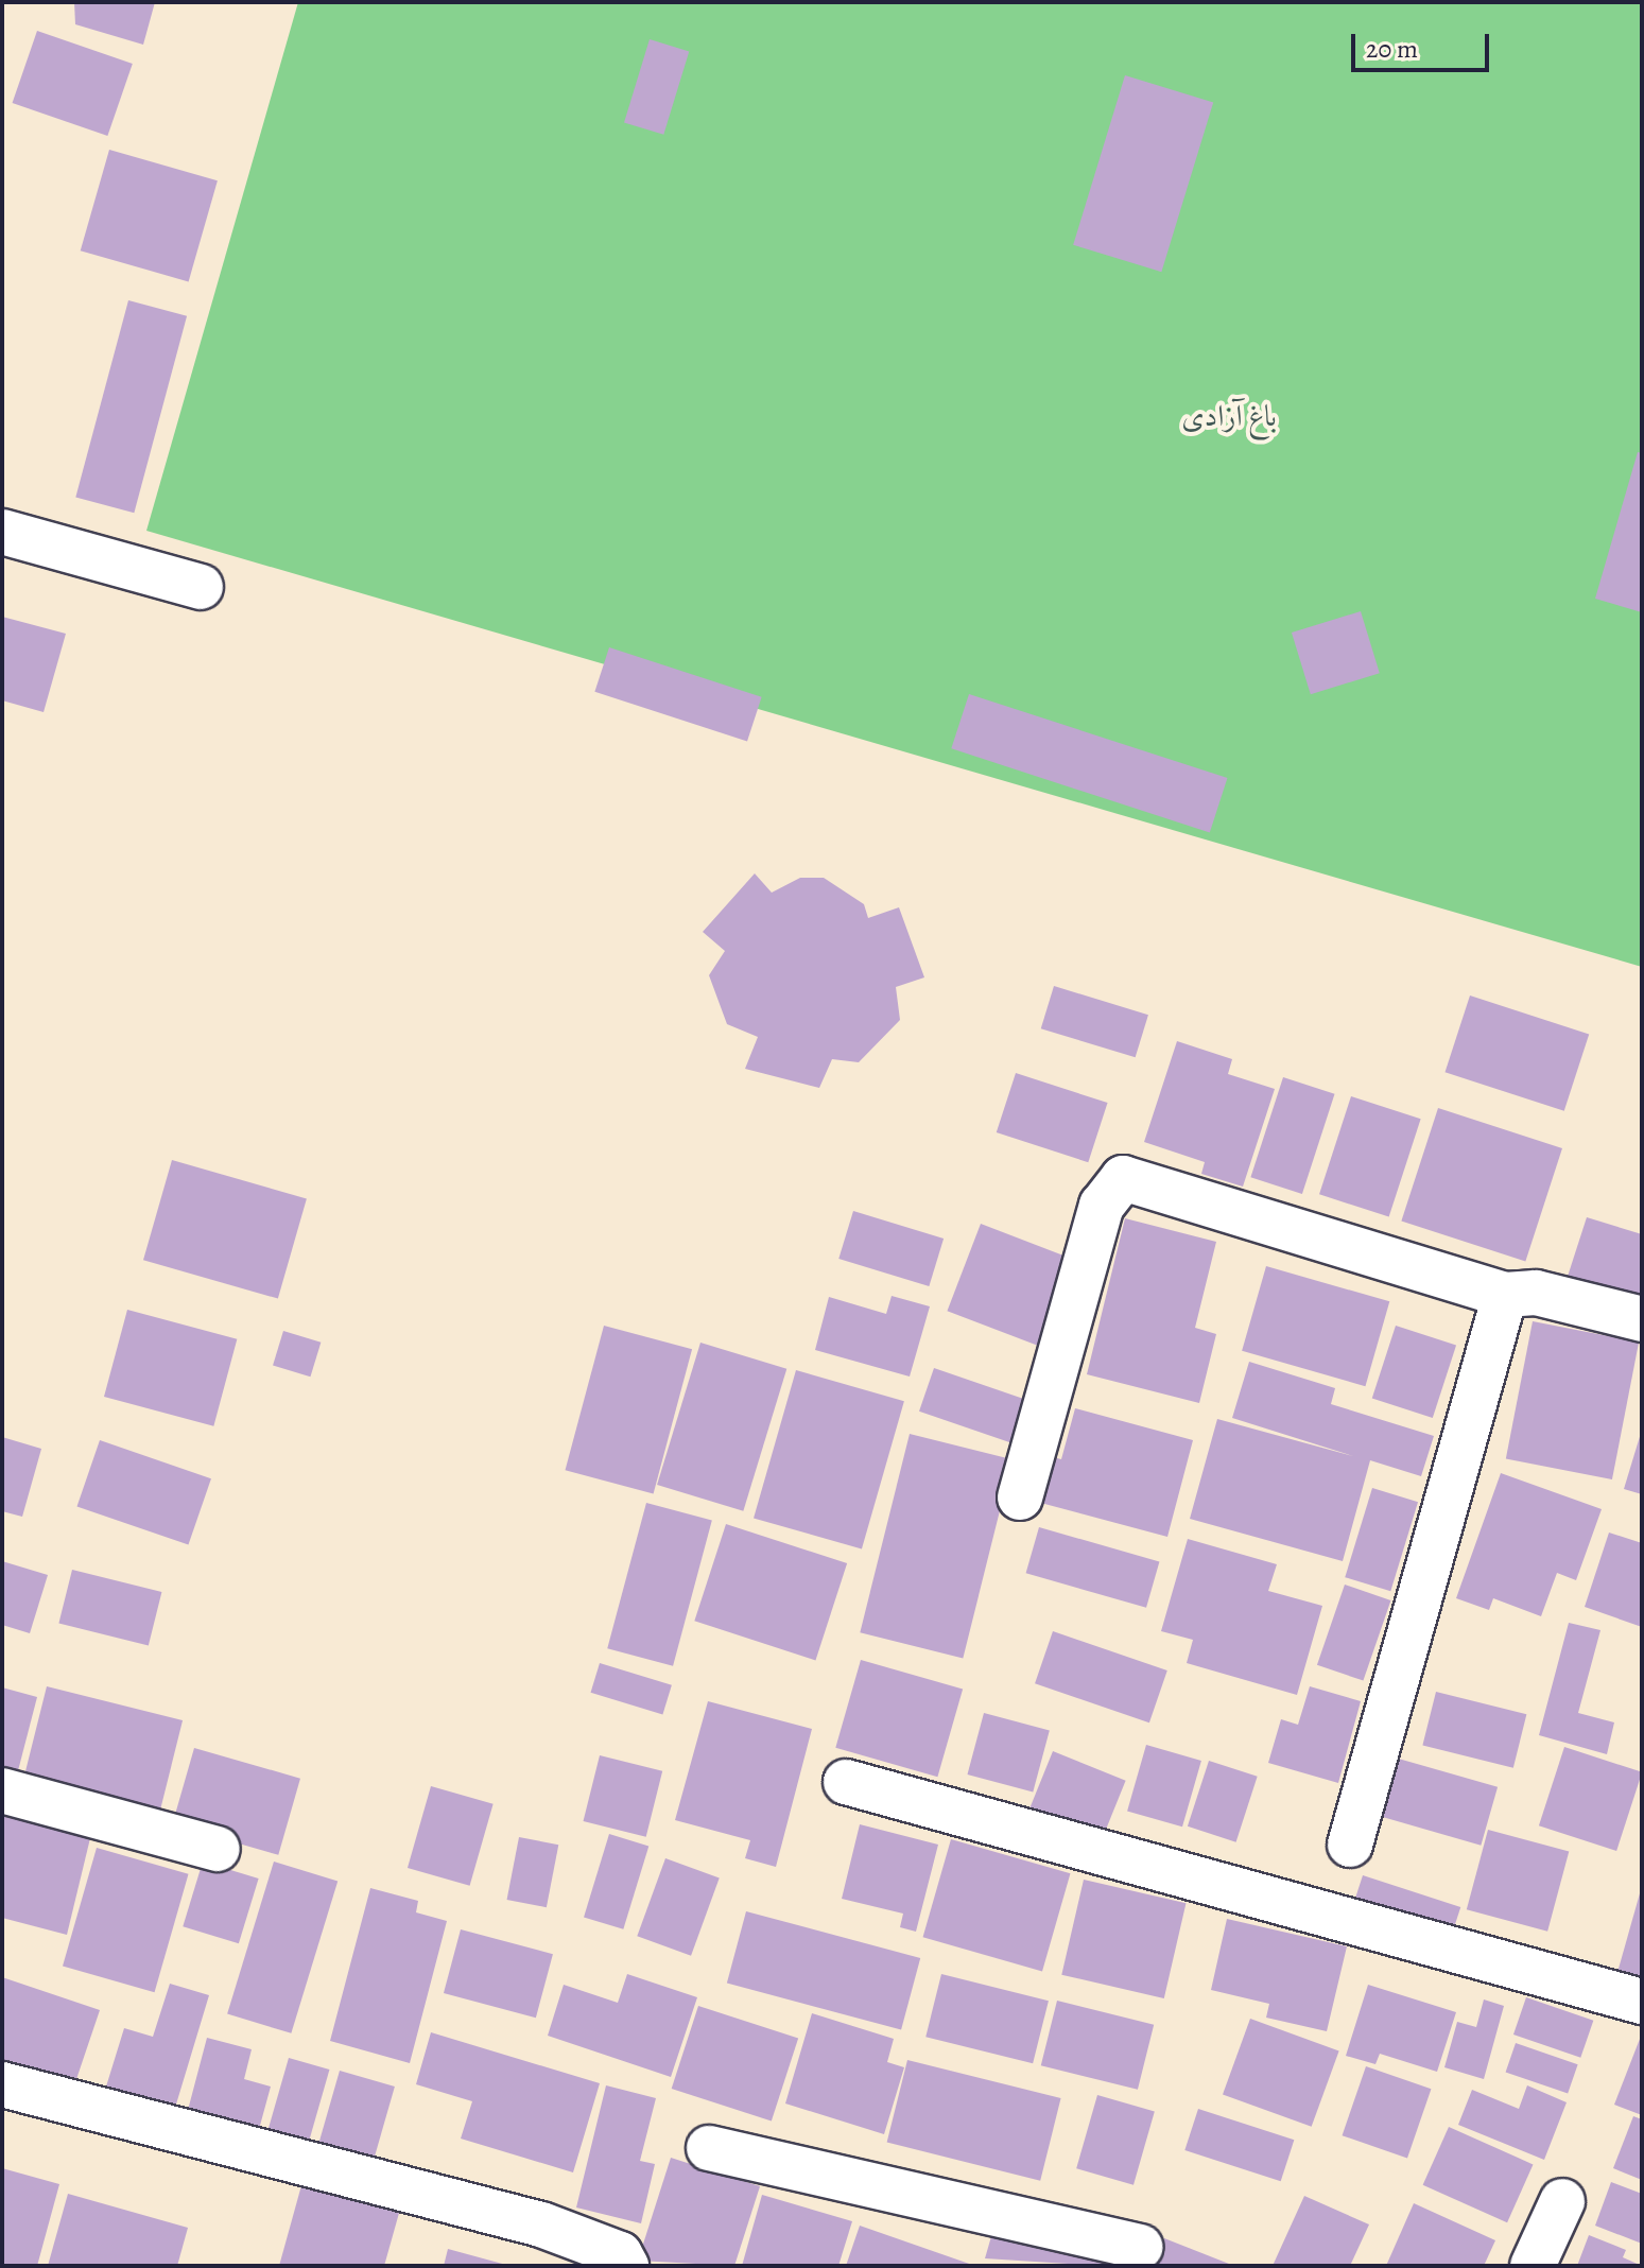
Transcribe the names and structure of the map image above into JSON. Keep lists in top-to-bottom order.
{
  "parks": ["باغ آزادی"],
  "scale_bar": "20 m"
}
